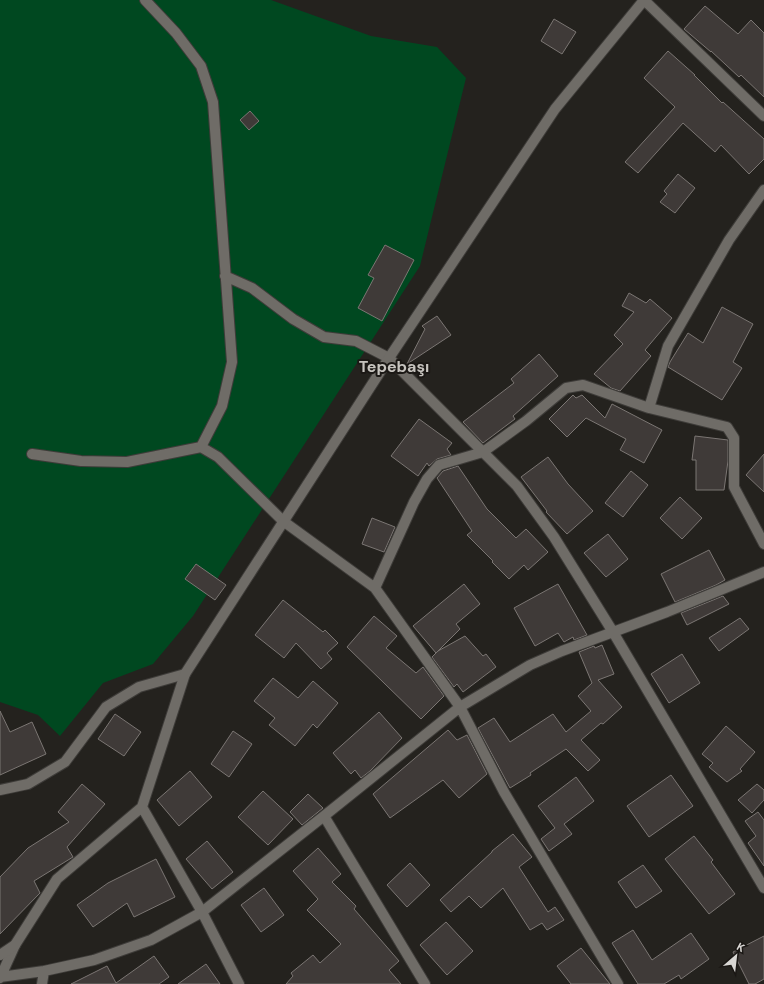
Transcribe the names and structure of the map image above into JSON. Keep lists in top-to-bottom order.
{
  "districts": ["Tepebaşı"],
  "north": "top right"
}
